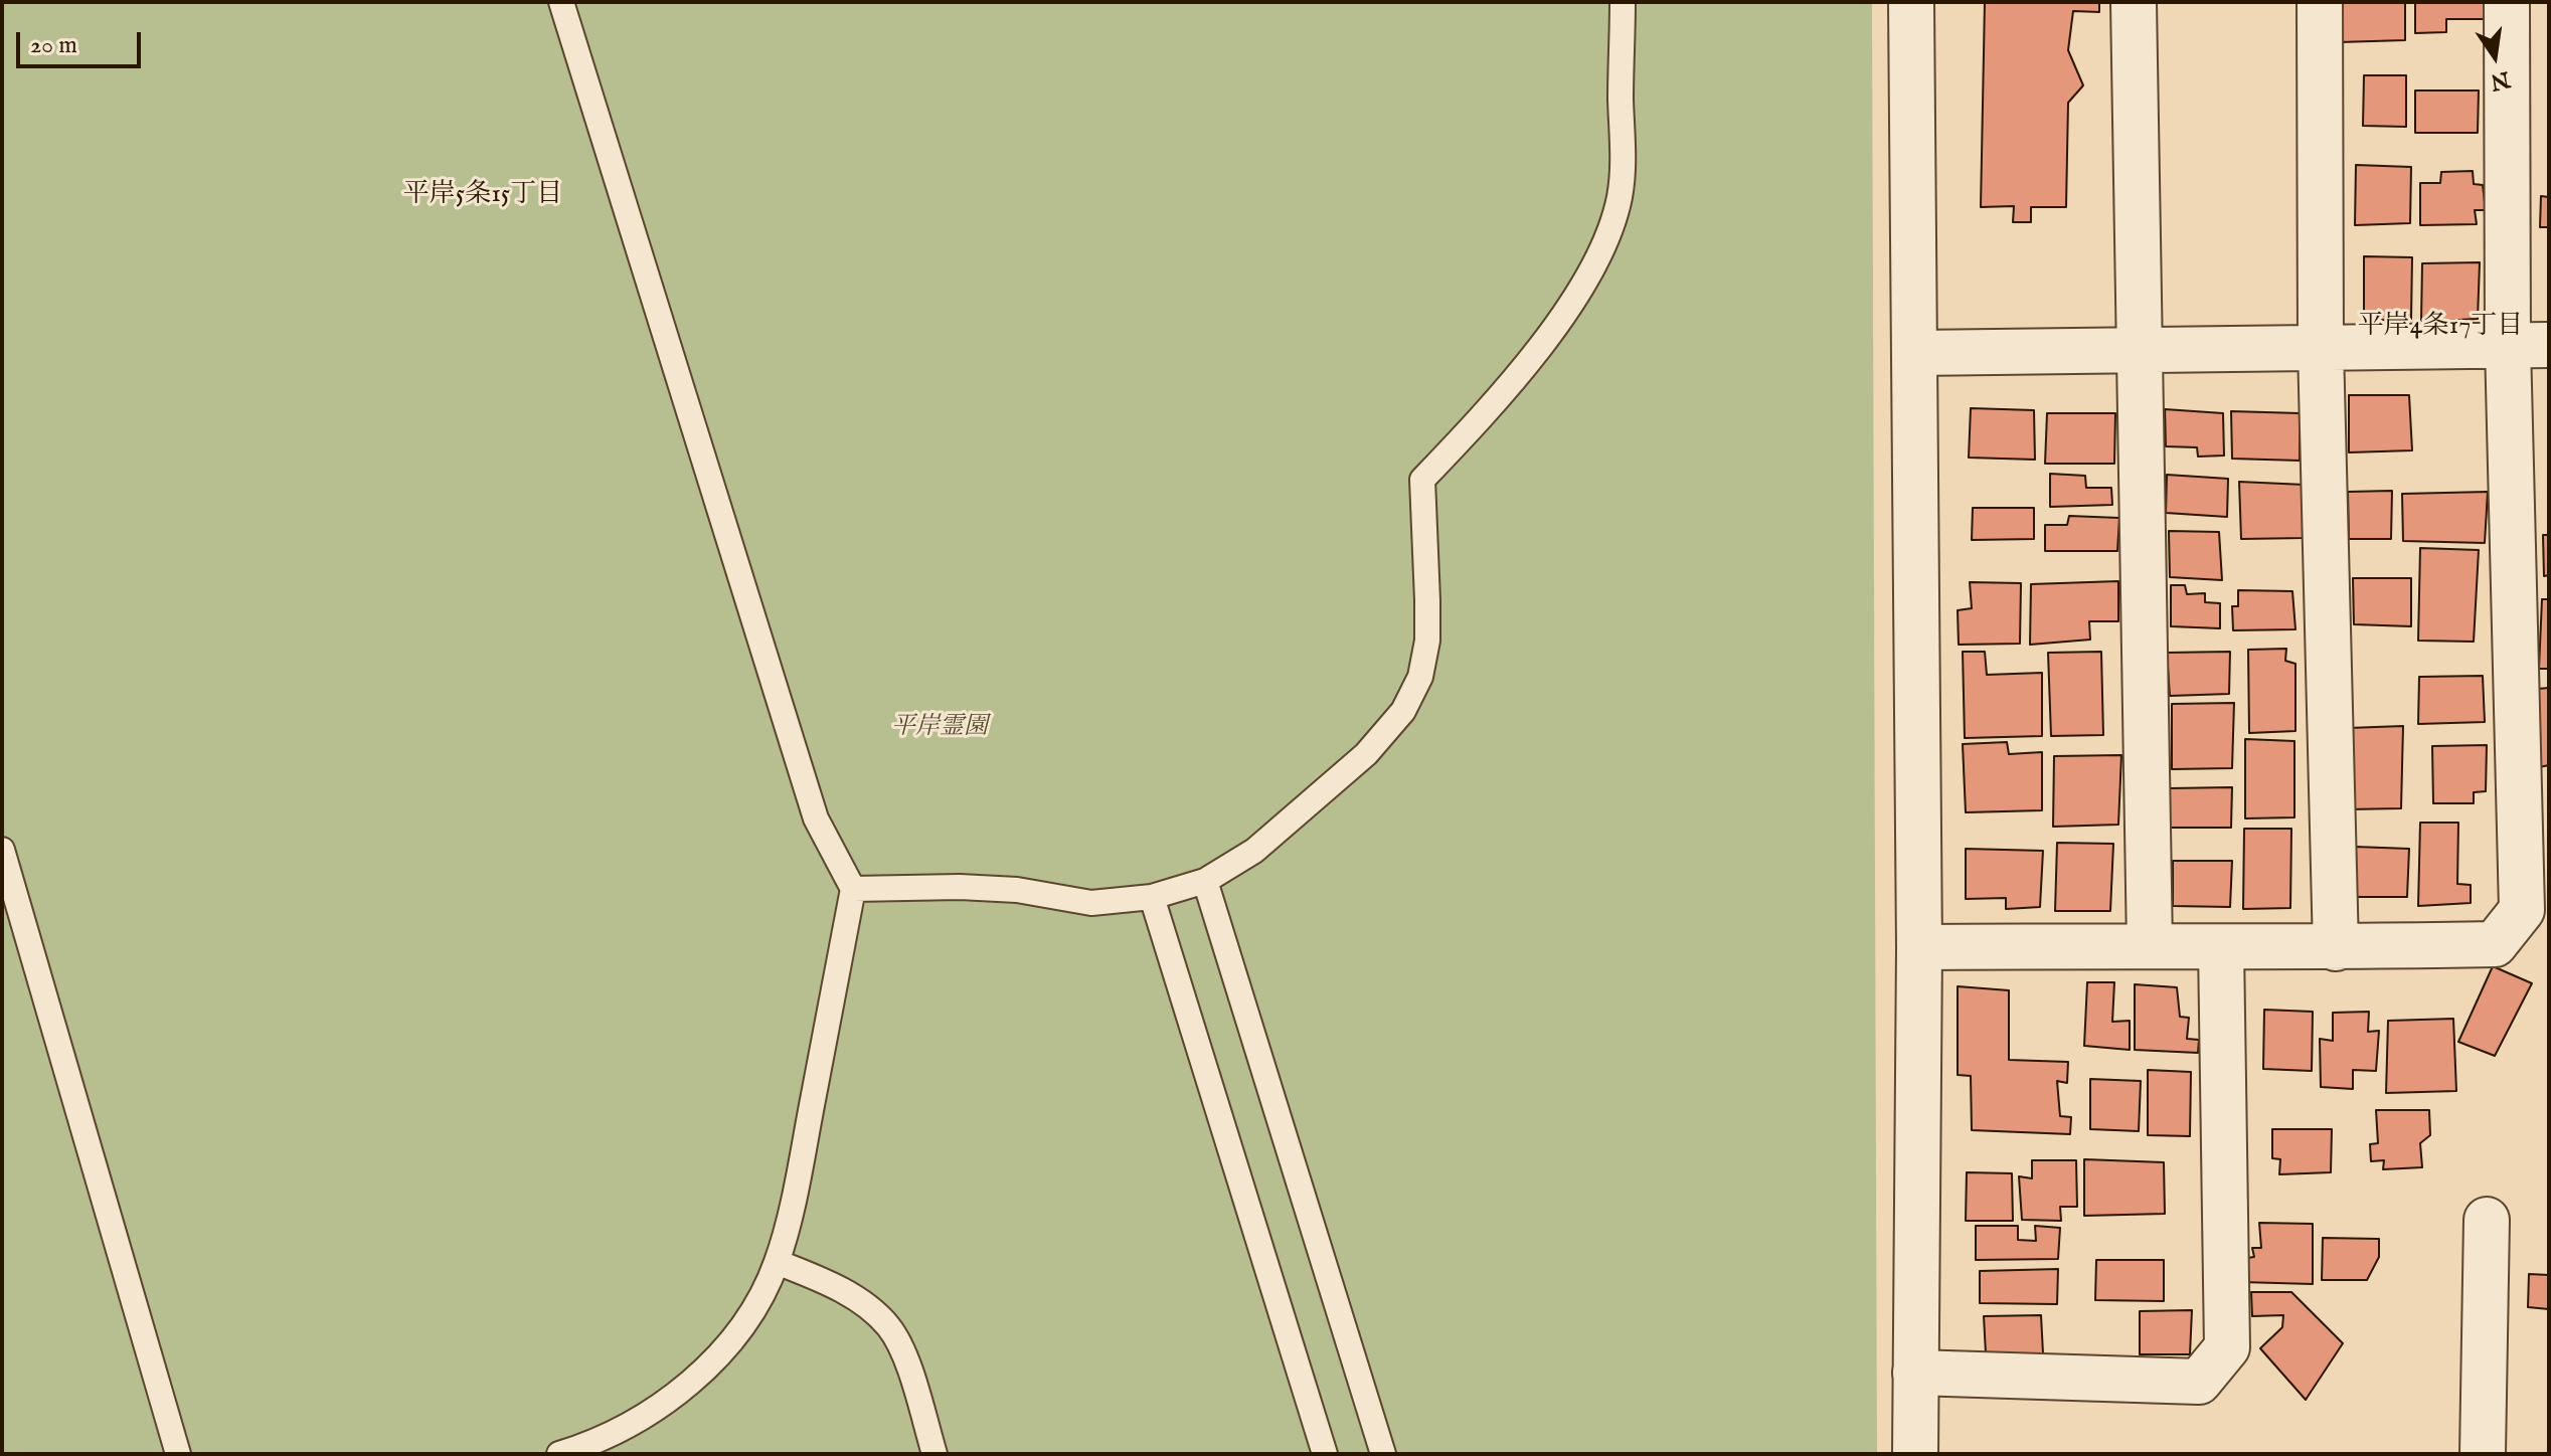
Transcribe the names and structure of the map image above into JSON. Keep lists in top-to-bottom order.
{
  "districts": ["平岸5条15丁目", "平岸4条17丁目"],
  "parks": ["平岸霊園"],
  "scale_bar": "20 m",
  "north": "bottom"
}
